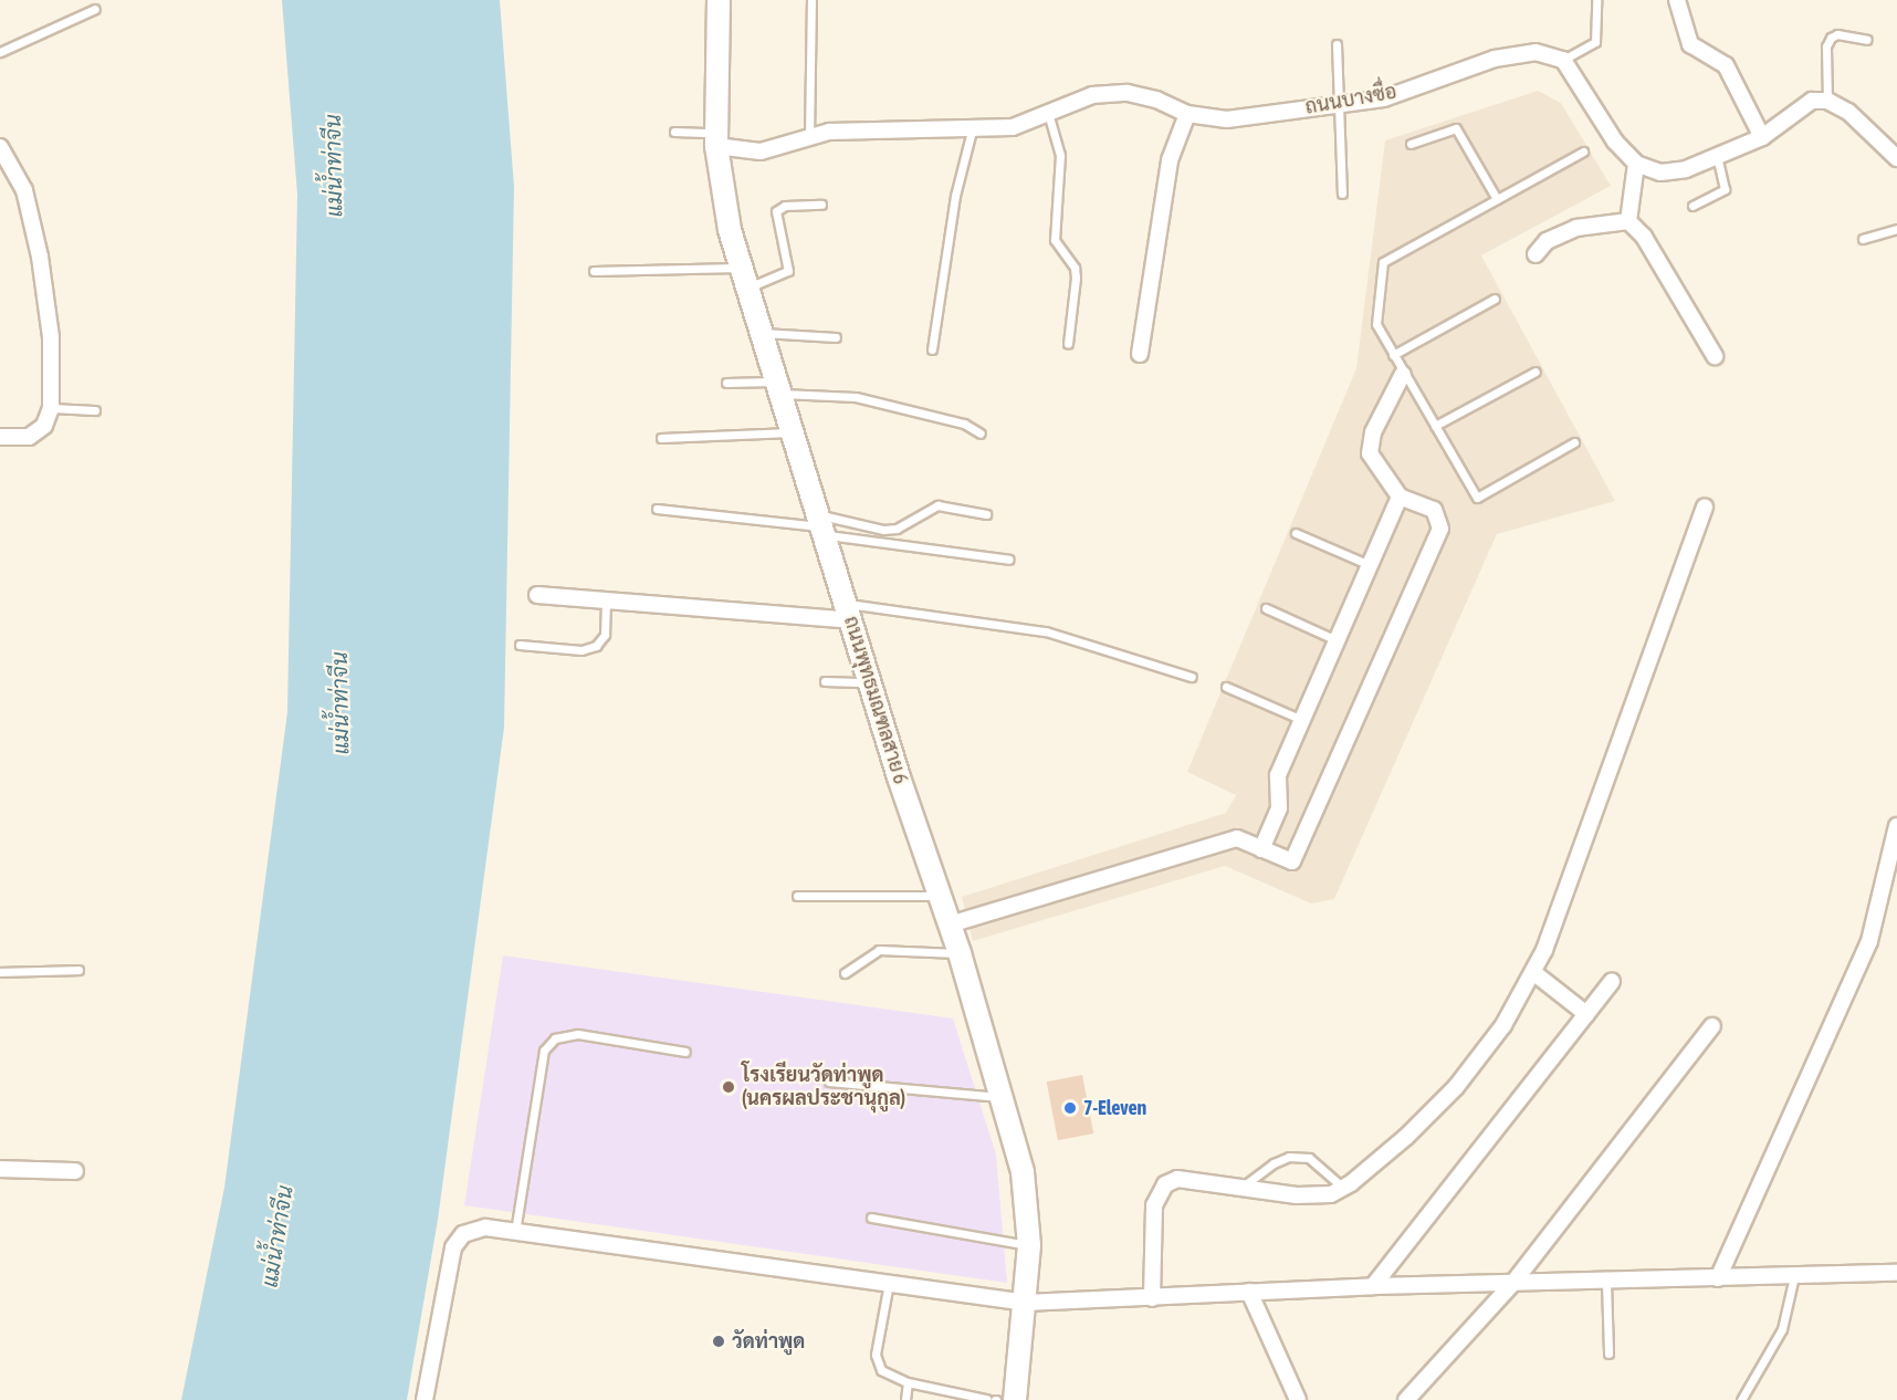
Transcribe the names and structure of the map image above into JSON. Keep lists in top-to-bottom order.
{
  "streets": {
    "main road": ["ถนนพุทธมณฑลสาย 6"],
    "street": ["ถนนบางซื่อ"]
  },
  "crossings": [
    ["ถนนบางซื่อ", "ถนนพุทธมณฑลสาย 6"]
  ],
  "water": ["แม่น้ำท่าจีน"],
  "places": ["โรงเรียนวัดท่าพูด (นครผลประชานุกูล)", "7-Eleven", "วัดท่าพูด"]
}
